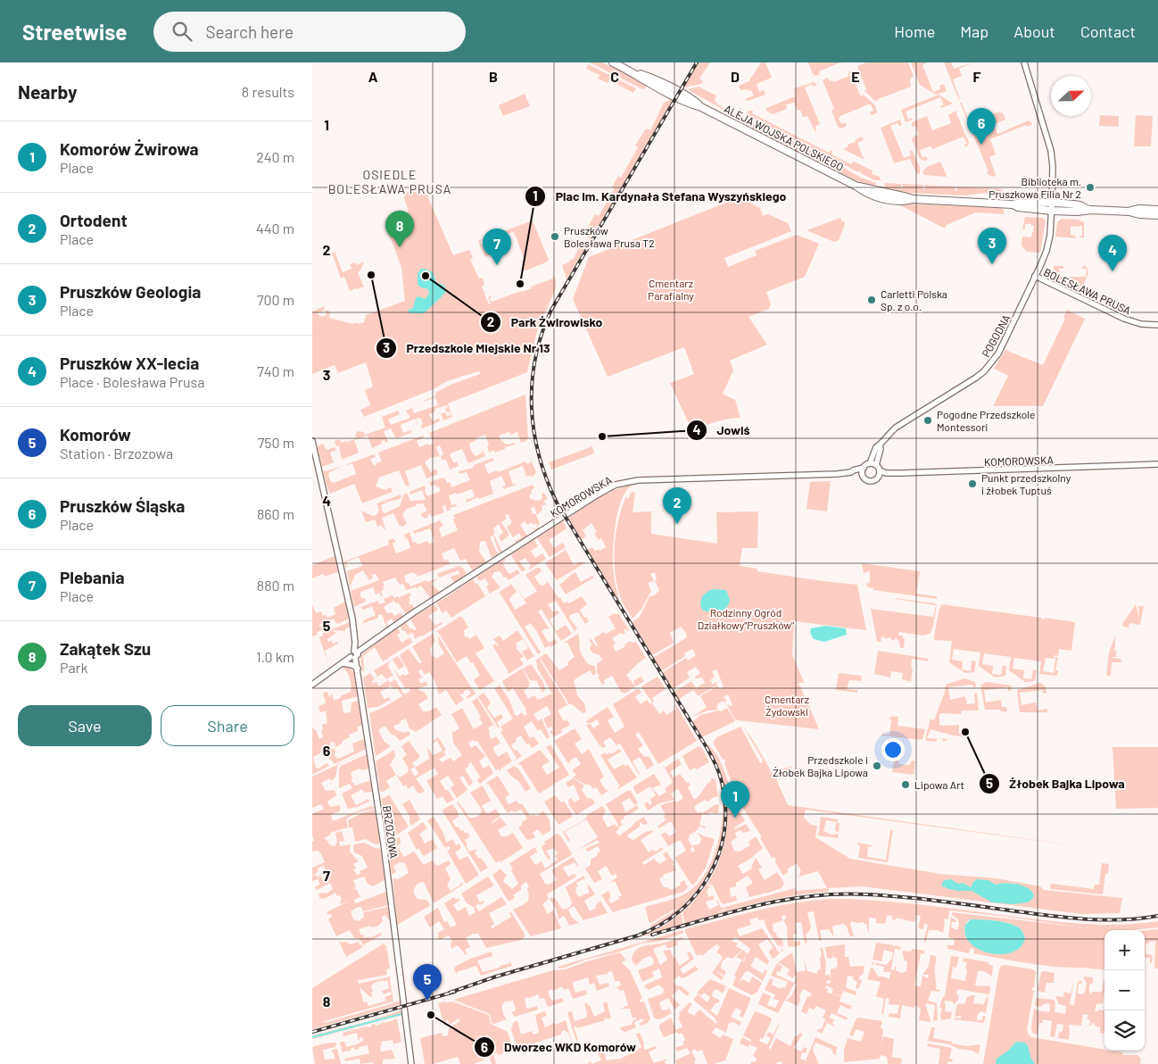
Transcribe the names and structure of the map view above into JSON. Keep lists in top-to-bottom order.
{
  "streets": {
    "main road": ["ALEJA WOJSKA POLSKIEGO"],
    "street": [
      "BOLESŁAWA PRUSA",
      "POGODNA",
      "KOMOROWSKA",
      "BRZOZOWA"
    ]
  },
  "crossings": [
    ["ALEJA WOJSKA POLSKIEGO", "POGODNA"],
    ["BOLESŁAWA PRUSA", "POGODNA"],
    ["POGODNA", "KOMOROWSKA"],
    ["KOMOROWSKA", "BRZOZOWA"]
  ],
  "districts": ["OSIEDLE BOLESŁAWA PRUSA"],
  "parks": ["Cmentarz Parafialny", "Rodzinny Ogród Działkowy\"Pruszków\"", "Cmentarz Żydowski"],
  "places": [
    "Biblioteka m. Pruszkowa Filia Nr 2",
    "Pruszków Bolesława Prusa T2",
    "Przedszkole Miejskie Nr 13",
    "Park Żwirowisko",
    "Plac im. Kardynała Stefana Wyszyńskiego",
    "Carletti Polska Sp. z o.o.",
    "Pogodne Przedszkole Montessori",
    "Jowiś",
    "Punkt przedszkolny i żłobek Tuptuś",
    "Żłobek Bajka Lipowa",
    "Przedszkole i Żłobek Bajka Lipowa",
    "Lipowa Art",
    "Dworzec WKD Komorów"
  ],
  "north": "right",
  "page": {
    "header": "Streetwise",
    "search": "Search here",
    "nav": [
      "Home",
      "Map",
      "About",
      "Contact"
    ],
    "heading": ["Nearby", "8 results"],
    "pins": [
      "6",
      "8",
      "3",
      "7",
      "4",
      "2",
      "1",
      "5"
    ],
    "list": [
      {
        "mark": "1",
        "name": "Komorów Żwirowa",
        "note": "Place",
        "value": "240 m"
      },
      {
        "mark": "2",
        "name": "Ortodent",
        "note": "Place",
        "value": "440 m"
      },
      {
        "mark": "3",
        "name": "Pruszków Geologia",
        "note": "Place",
        "value": "700 m"
      },
      {
        "mark": "4",
        "name": "Pruszków XX-lecia",
        "note": "Place · Bolesława Prusa",
        "value": "740 m"
      },
      {
        "mark": "5",
        "name": "Komorów",
        "note": "Station · Brzozowa",
        "value": "750 m"
      },
      {
        "mark": "6",
        "name": "Pruszków Śląska",
        "note": "Place",
        "value": "860 m"
      },
      {
        "mark": "7",
        "name": "Plebania",
        "note": "Place",
        "value": "880 m"
      },
      {
        "mark": "8",
        "name": "Zakątek Szu",
        "note": "Park",
        "value": "1.0 km"
      }
    ],
    "buttons": ["Save", "Share"],
    "map_buttons": ["+", "−"]
  },
  "grid": {
    "columns": [
      "A",
      "B",
      "C",
      "D",
      "E",
      "F"
    ],
    "rows": [
      "1",
      "2",
      "3",
      "4",
      "5",
      "6",
      "7",
      "8"
    ]
  }
}
